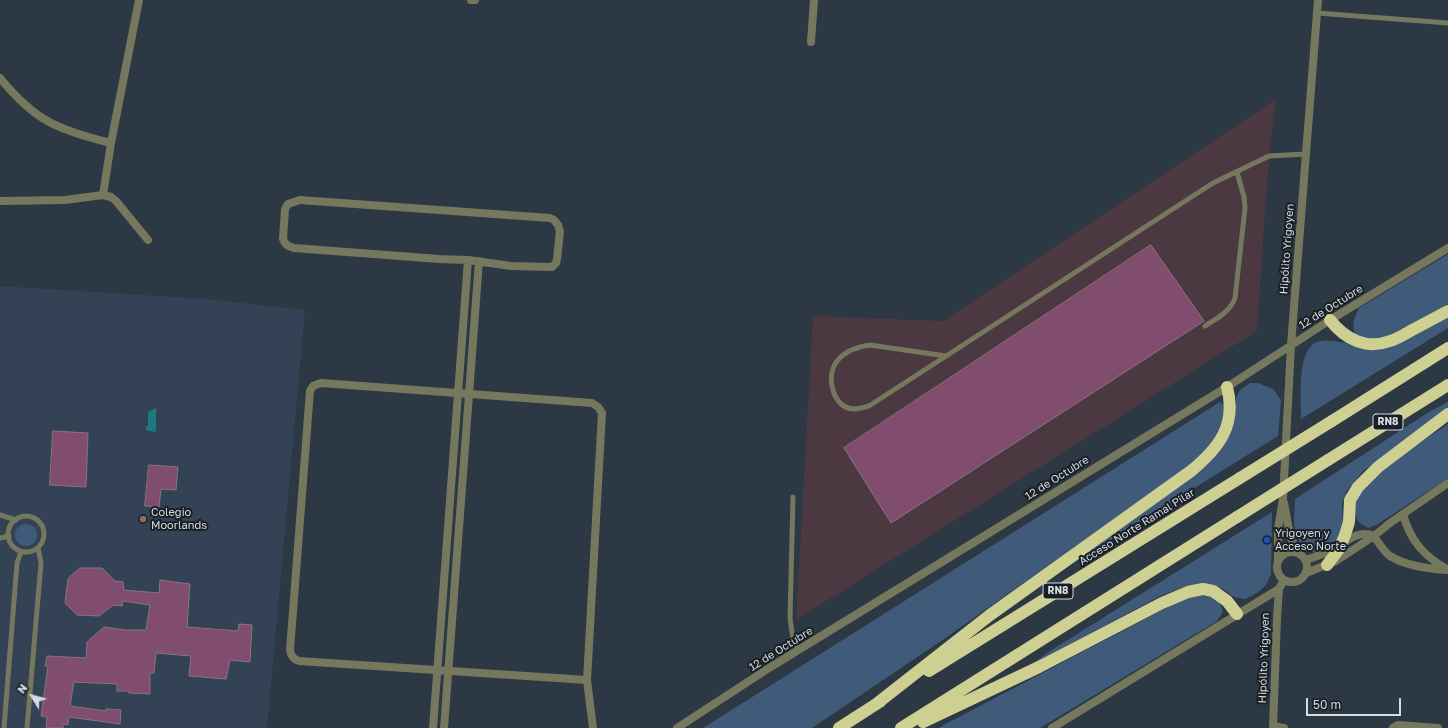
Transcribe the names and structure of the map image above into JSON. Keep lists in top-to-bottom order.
{
  "streets": {
    "highway": ["RN8", "Acceso Norte Ramal Pilar"],
    "street": ["Hipólito Yrigoyen", "12 de Octubre"]
  },
  "crossings": [
    ["Hipólito Yrigoyen", "12 de Octubre"]
  ],
  "places": ["Colegio Moorlands", "Yrigoyen y Acceso Norte"],
  "scale_bar": "50 m",
  "north": "top left"
}
